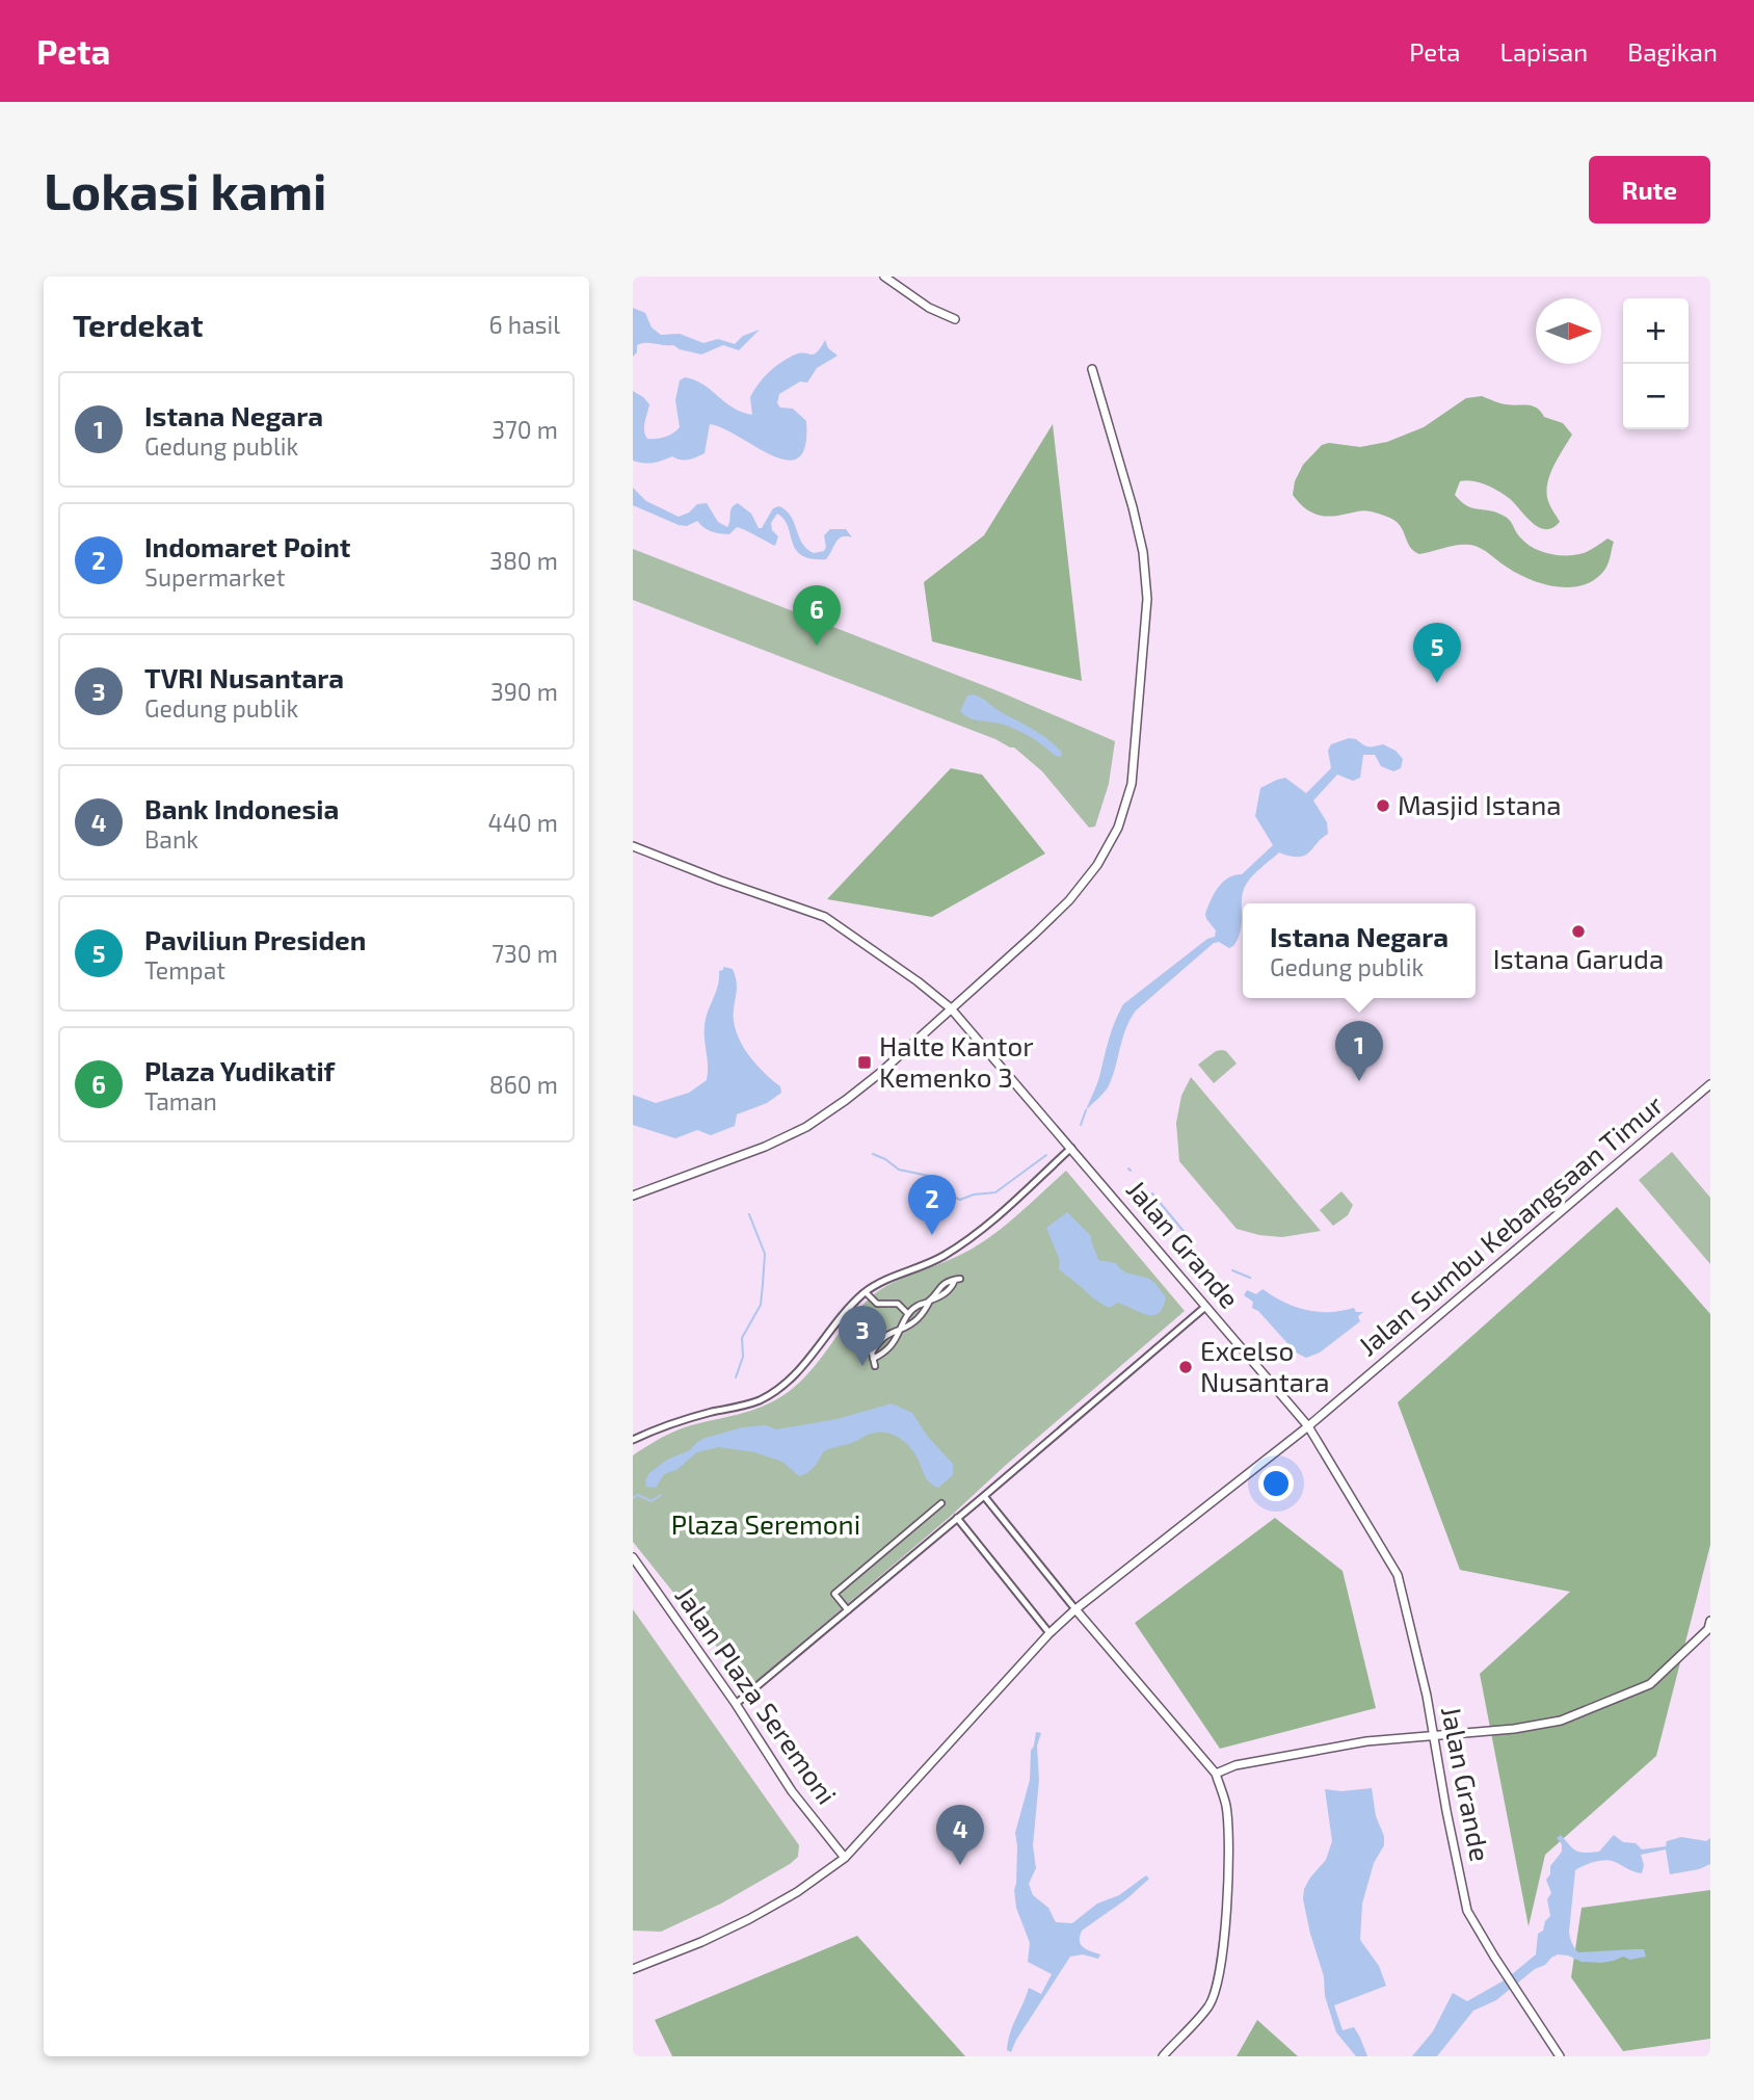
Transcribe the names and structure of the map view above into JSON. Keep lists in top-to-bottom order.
{
  "streets": {
    "street": ["Jalan Sumbu Kebangsaan Timur", "Jalan Grande", "Jalan Plaza Seremoni"]
  },
  "crossings": [
    ["Jalan Sumbu Kebangsaan Timur", "Jalan Grande"],
    ["Jalan Sumbu Kebangsaan Timur", "Jalan Plaza Seremoni"]
  ],
  "parks": ["Plaza Seremoni"],
  "places": {
    "other": ["Masjid Istana", "Istana Garuda", "Excelso Nusantara"],
    "transit": ["Halte Kantor Kemenko 3"]
  },
  "north": "right",
  "page": {
    "header": "Peta",
    "nav": ["Peta", "Lapisan", "Bagikan"],
    "buttons": "Rute",
    "title": "Lokasi kami",
    "heading": ["Terdekat", "6 hasil"],
    "map_buttons": ["+", "−"],
    "list": [
      {
        "mark": "1",
        "name": "Istana Negara",
        "note": "Gedung publik",
        "value": "370 m"
      },
      {
        "mark": "2",
        "name": "Indomaret Point",
        "note": "Supermarket",
        "value": "380 m"
      },
      {
        "mark": "3",
        "name": "TVRI Nusantara",
        "note": "Gedung publik",
        "value": "390 m"
      },
      {
        "mark": "4",
        "name": "Bank Indonesia",
        "note": "Bank",
        "value": "440 m"
      },
      {
        "mark": "5",
        "name": "Paviliun Presiden",
        "note": "Tempat",
        "value": "730 m"
      },
      {
        "mark": "6",
        "name": "Plaza Yudikatif",
        "note": "Taman",
        "value": "860 m"
      }
    ],
    "pins": [
      "6",
      "5",
      "1",
      "2",
      "3",
      "4"
    ],
    "popup": ["Istana Negara", "Gedung publik"]
  }
}
